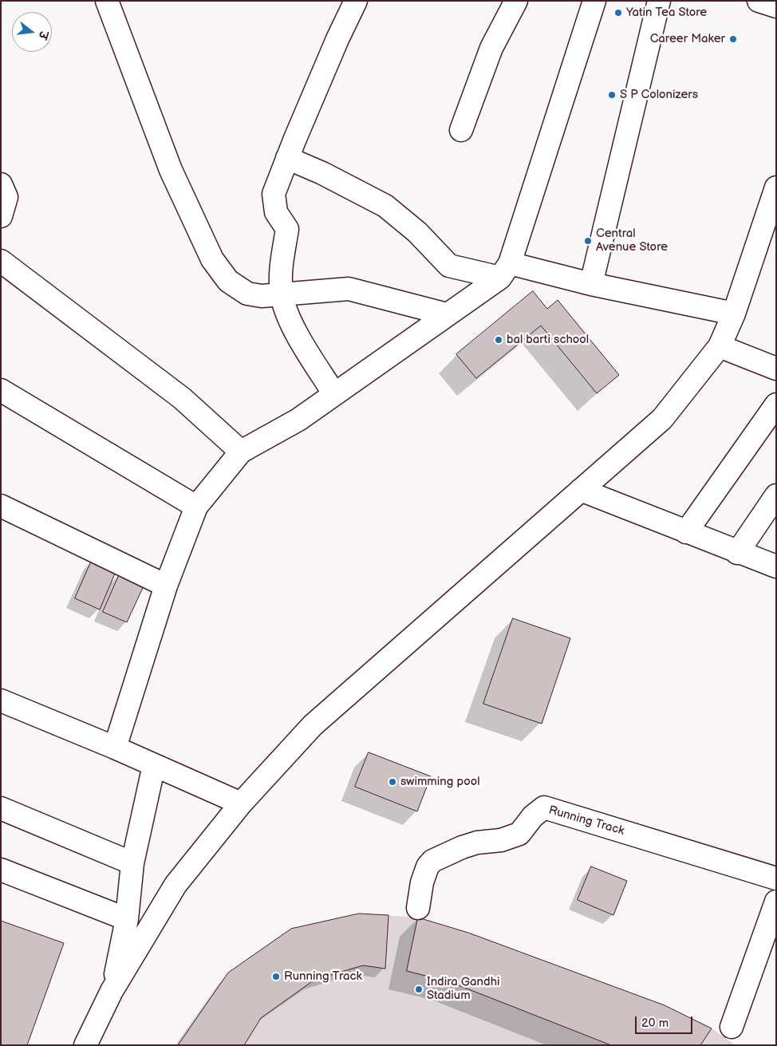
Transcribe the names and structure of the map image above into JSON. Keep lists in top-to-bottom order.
{
  "streets": {
    "street": ["Running Track"]
  },
  "places": [
    "Yatin Tea Store",
    "Career Maker",
    "S P Colonizers",
    "Central Avenue Store",
    "bal barti school",
    "swimming pool",
    "Running Track",
    "Indira Gandhi Stadium"
  ],
  "scale_bar": "20 m",
  "north": "right"
}
